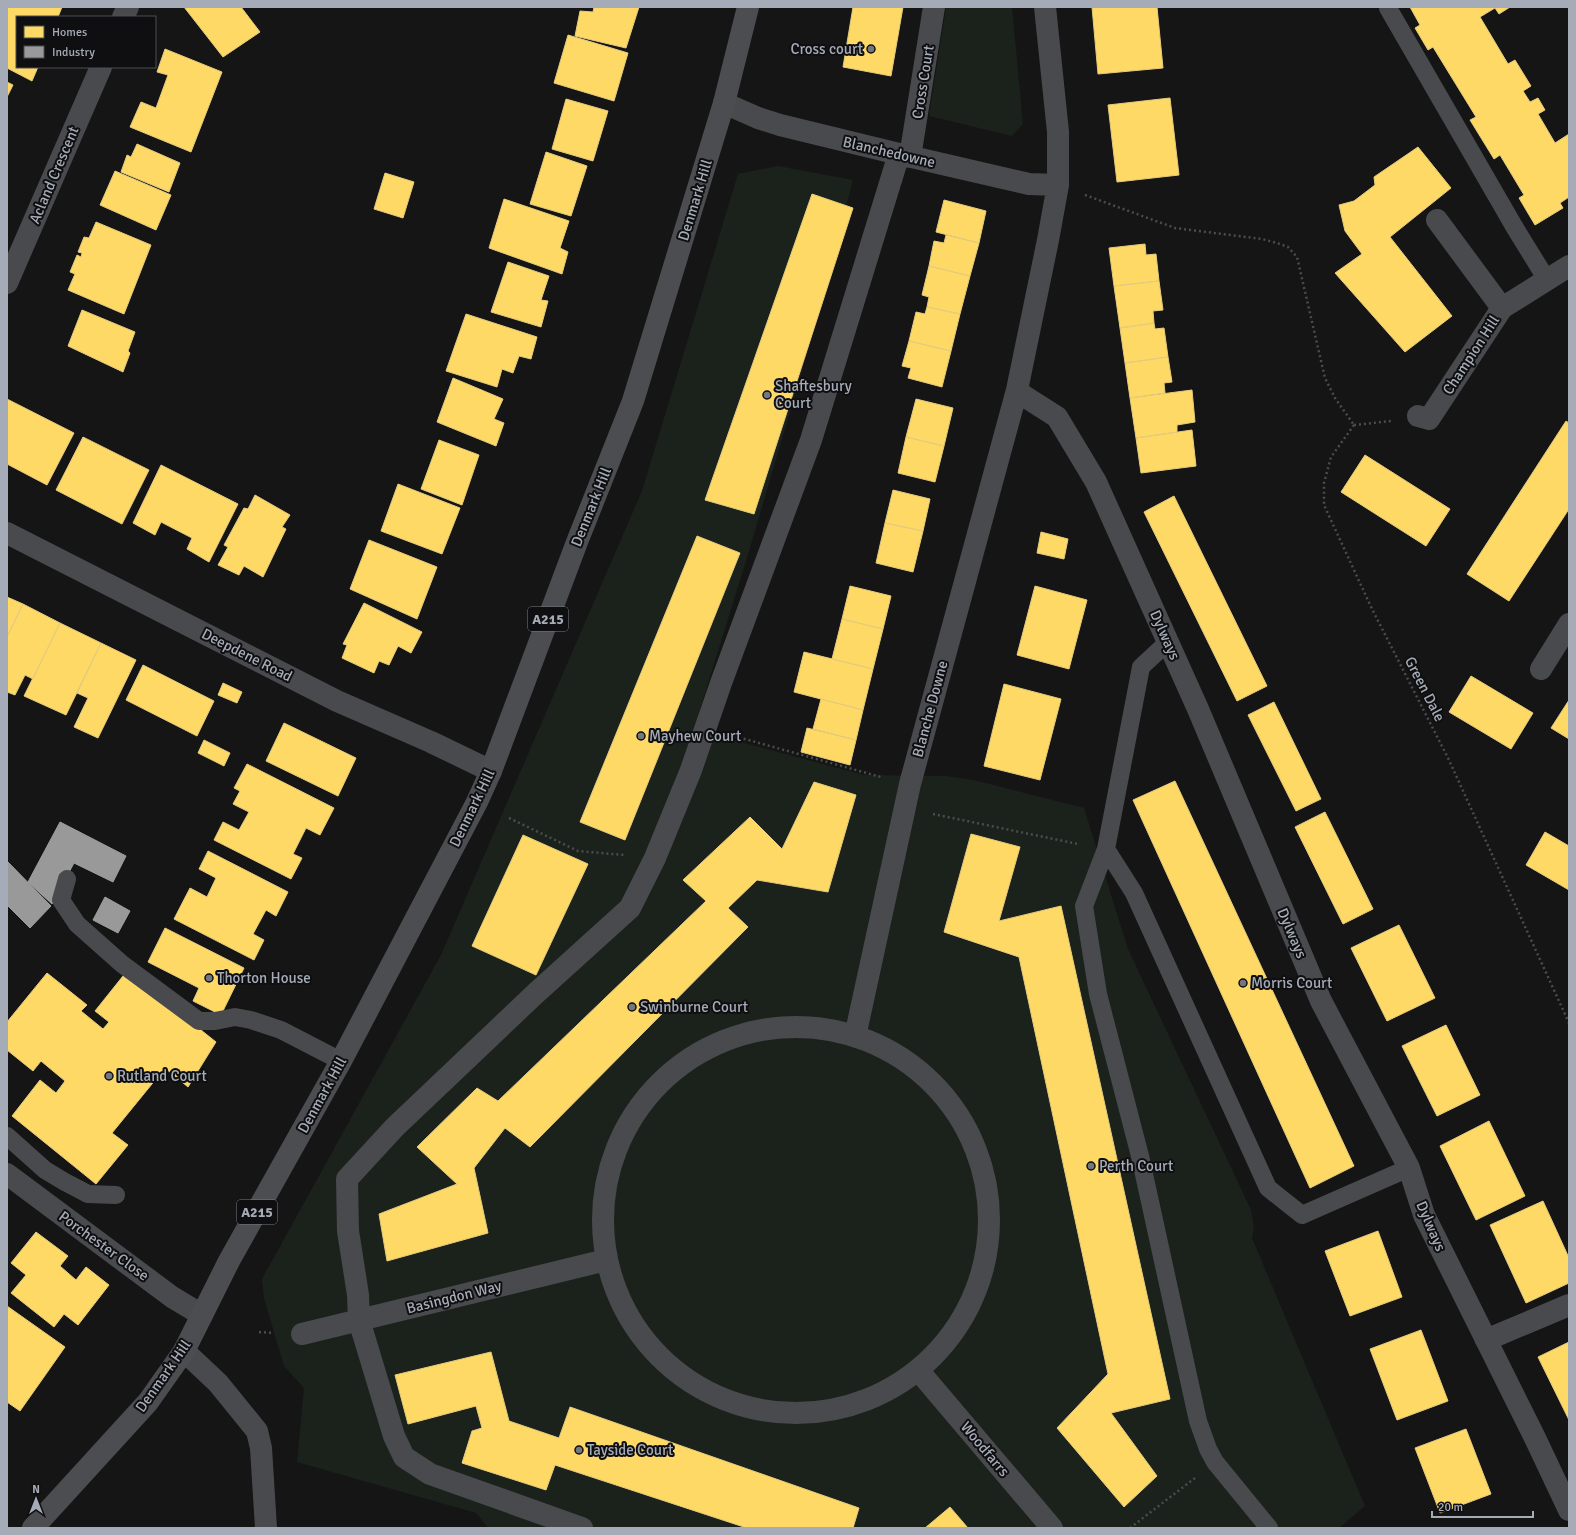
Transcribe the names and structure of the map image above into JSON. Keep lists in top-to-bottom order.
{
  "streets": {
    "main road": ["Denmark Hill", "A215"],
    "street": [
      "Cross Court",
      "Blanchedowne",
      "Acland Crescent",
      "Champion Hill",
      "Dylways",
      "Deepdene Road",
      "Blanche Downe",
      "Porchester Close",
      "Basingdon Way",
      "Woodfarrs"
    ],
    "path": ["Green Dale"]
  },
  "crossings": [
    ["Cross Court", "Blanchedowne"],
    ["Cross Court", "Basingdon Way"],
    ["Blanchedowne", "Denmark Hill"],
    ["Denmark Hill", "Deepdene Road"],
    ["Denmark Hill", "Porchester Close"],
    ["Dylways", "Blanche Downe"]
  ],
  "places": [
    "Cross court",
    "Shaftesbury Court",
    "Mayhew Court",
    "Thorton House",
    "Morris Court",
    "Swinburne Court",
    "Rutland Court",
    "Perth Court",
    "Tayside Court"
  ],
  "legend": ["Homes", "Industry"],
  "scale_bar": "20 m",
  "north": "top"
}
